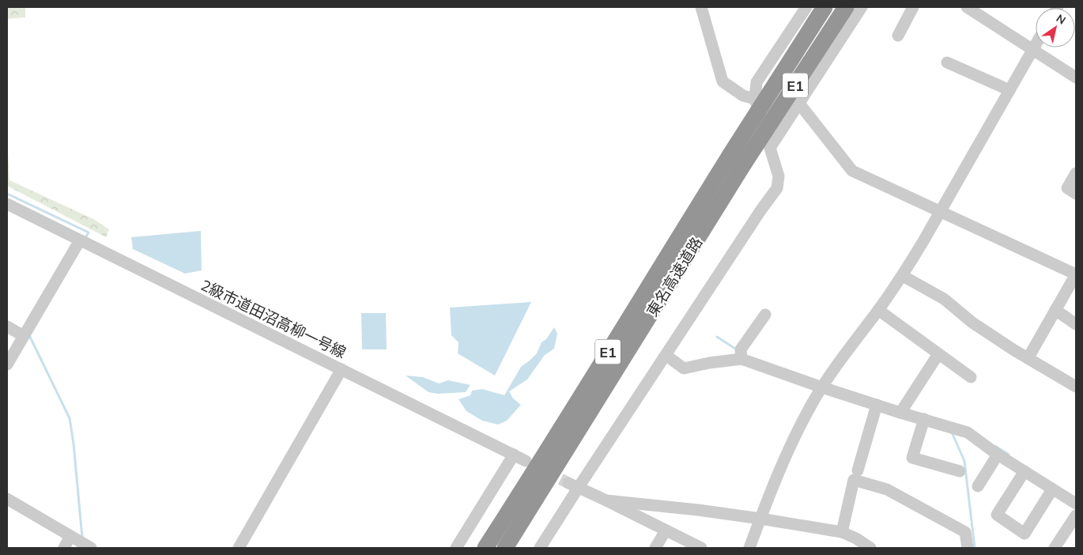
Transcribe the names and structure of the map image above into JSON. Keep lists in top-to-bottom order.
{
  "streets": {
    "highway": ["E1", "東名高速道路"],
    "street": ["2級市道田沼高柳一号線"]
  },
  "north": "top right"
}
